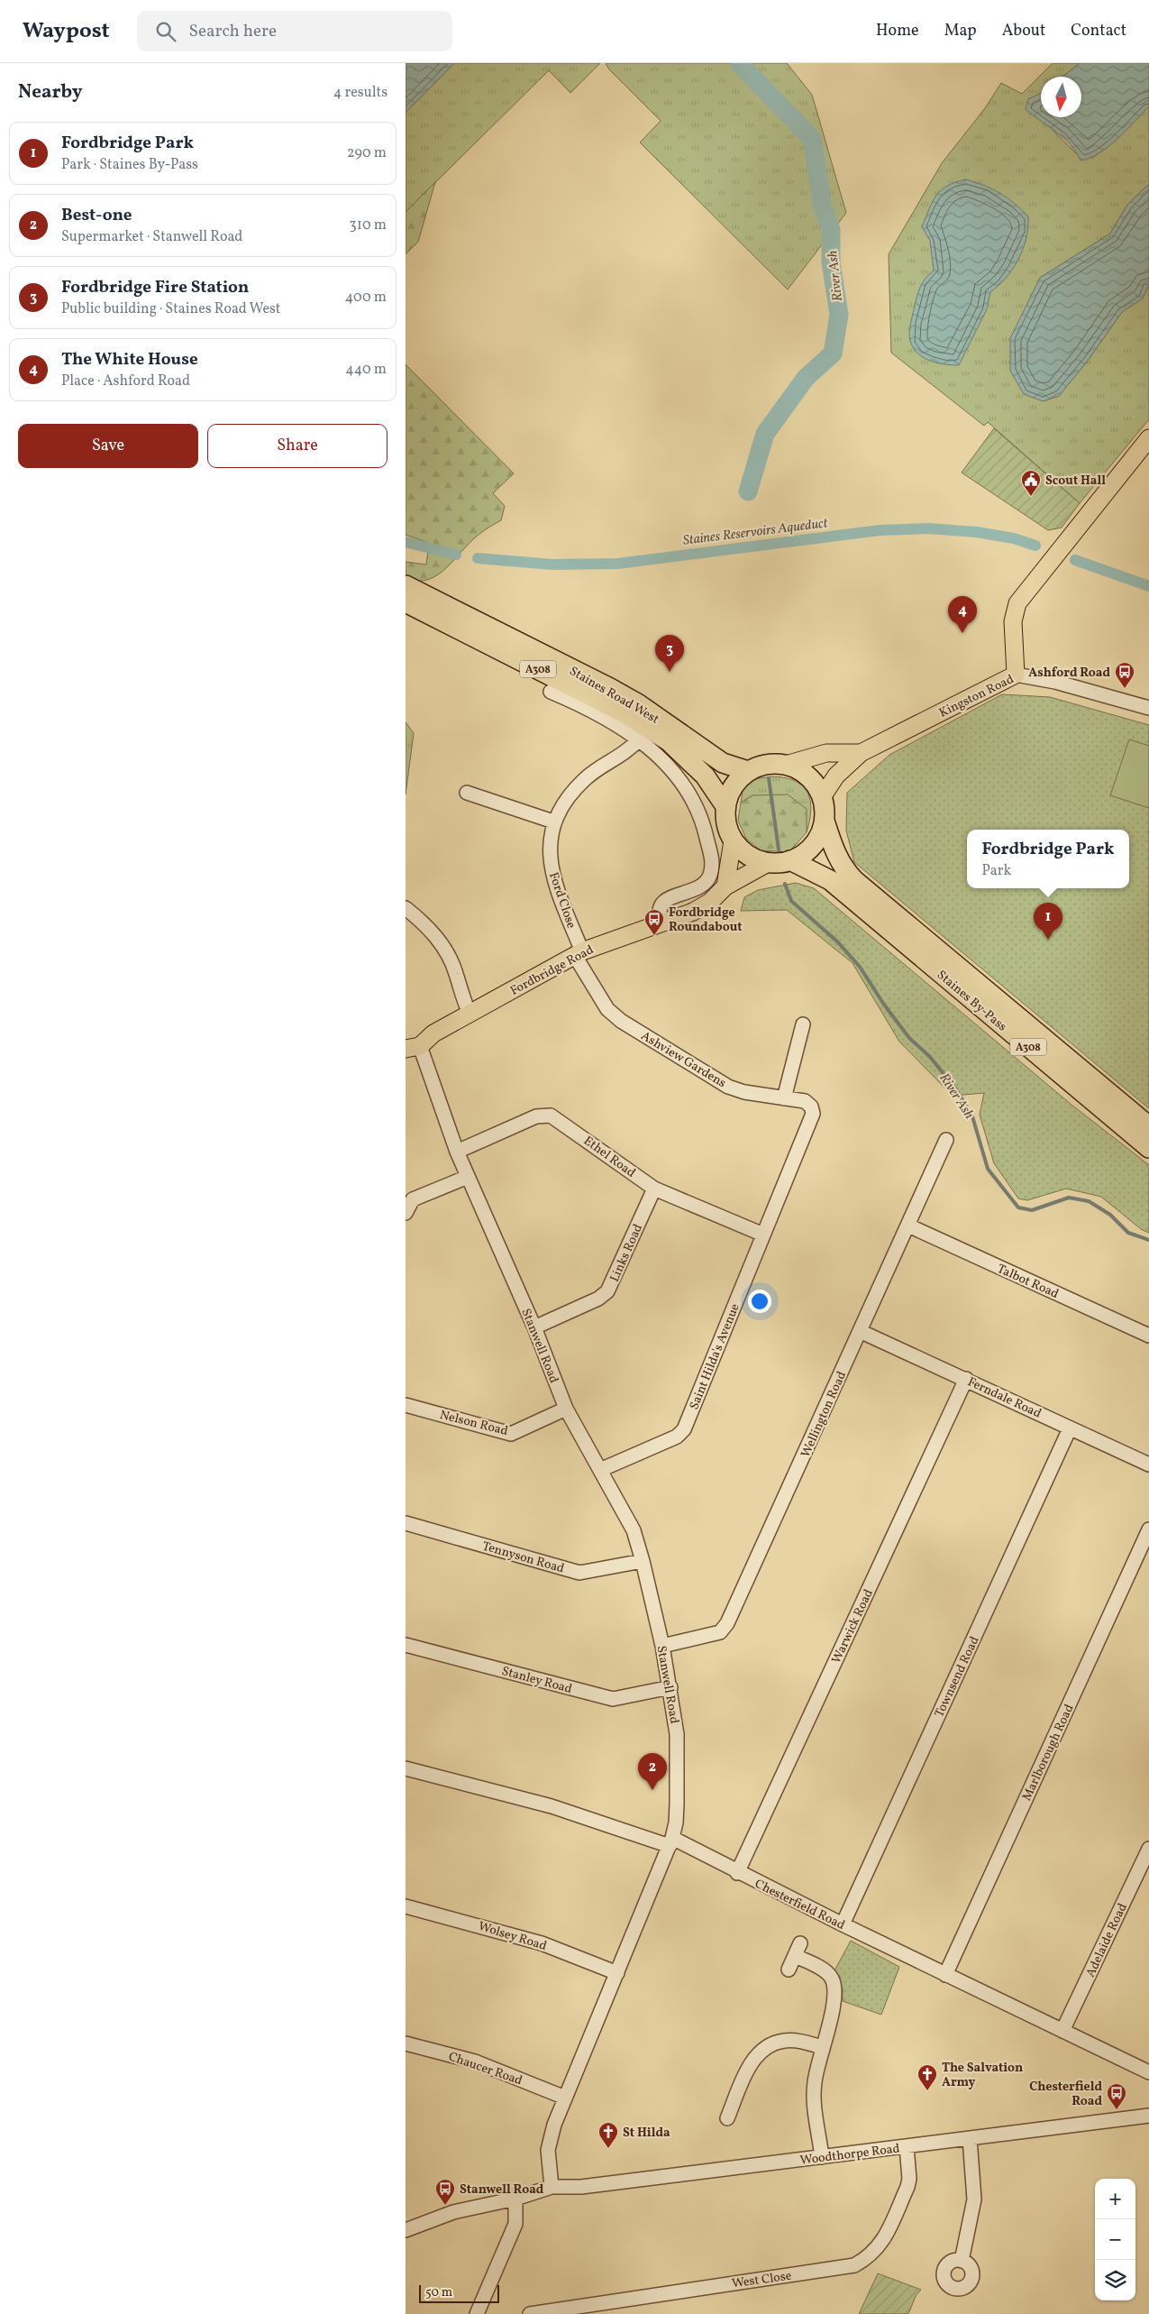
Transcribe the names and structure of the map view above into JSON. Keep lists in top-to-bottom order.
{
  "streets": {
    "highway": ["A308", "Staines Road West", "Staines By-Pass"],
    "main road": ["Kingston Road", "Fordbridge Road"],
    "street": [
      "Ford Close",
      "Ashview Gardens",
      "Ethel Road",
      "Links Road",
      "Talbot Road",
      "Stanwell Road",
      "Saint Hilda's Avenue",
      "Ferndale Road",
      "Wellington Road",
      "Nelson Road",
      "Tennyson Road",
      "Warwick Road",
      "Townsend Road",
      "Stanley Road",
      "Marlborough Road",
      "Chesterfield Road",
      "Wolsey Road",
      "Adelaide Road",
      "Chaucer Road",
      "Woodthorpe Road",
      "West Close"
    ]
  },
  "crossings": [
    ["Staines Road West", "Kingston Road"],
    ["Staines Road West", "Fordbridge Road"],
    ["Staines Road West", "Staines By-Pass"],
    ["Kingston Road", "Fordbridge Road"],
    ["Kingston Road", "Staines By-Pass"],
    ["Ford Close", "Fordbridge Road"],
    ["Ford Close", "Ashview Gardens"],
    ["Fordbridge Road", "Staines By-Pass"],
    ["Fordbridge Road", "Ashview Gardens"],
    ["Fordbridge Road", "Stanwell Road"],
    ["Ashview Gardens", "Saint Hilda's Avenue"],
    ["Ethel Road", "Links Road"],
    ["Ethel Road", "Stanwell Road"],
    ["Ethel Road", "Saint Hilda's Avenue"],
    ["Links Road", "Stanwell Road"],
    ["Talbot Road", "Wellington Road"],
    ["Stanwell Road", "Saint Hilda's Avenue"],
    ["Stanwell Road", "Wellington Road"],
    ["Stanwell Road", "Nelson Road"],
    ["Stanwell Road", "Tennyson Road"],
    ["Stanwell Road", "Stanley Road"],
    ["Stanwell Road", "Chesterfield Road"],
    ["Stanwell Road", "Wolsey Road"],
    ["Stanwell Road", "Chaucer Road"],
    ["Stanwell Road", "Woodthorpe Road"],
    ["Ferndale Road", "Wellington Road"],
    ["Ferndale Road", "Warwick Road"],
    ["Ferndale Road", "Townsend Road"],
    ["Warwick Road", "Chesterfield Road"],
    ["Townsend Road", "Chesterfield Road"],
    ["Marlborough Road", "Chesterfield Road"],
    ["Chesterfield Road", "Adelaide Road"],
    ["Woodthorpe Road", "West Close"]
  ],
  "water": ["River Ash", "Staines Reservoirs Aqueduct"],
  "places": {
    "public building": ["Scout Hall"],
    "bus stop": [
      "Ashford Road",
      "Fordbridge Roundabout",
      "Chesterfield Road",
      "Stanwell Road"
    ],
    "church": ["The Salvation Army", "St Hilda"]
  },
  "scale_bar": "50 m",
  "north": "bottom",
  "page": {
    "header": "Waypost",
    "search": "Search here",
    "nav": [
      "Home",
      "Map",
      "About",
      "Contact"
    ],
    "heading": ["Nearby", "4 results"],
    "list": [
      {
        "mark": "1",
        "name": "Fordbridge Park",
        "note": "Park · Staines By-Pass",
        "value": "290 m"
      },
      {
        "mark": "2",
        "name": "Best-one",
        "note": "Supermarket · Stanwell Road",
        "value": "310 m"
      },
      {
        "mark": "3",
        "name": "Fordbridge Fire Station",
        "note": "Public building · Staines Road West",
        "value": "400 m"
      },
      {
        "mark": "4",
        "name": "The White House",
        "note": "Place · Ashford Road",
        "value": "440 m"
      }
    ],
    "buttons": ["Save", "Share"],
    "pins": [
      "4",
      "3",
      "1",
      "2"
    ],
    "popup": ["Fordbridge Park", "Park"],
    "map_buttons": ["+", "−"],
    "scale": "50 m"
  }
}
